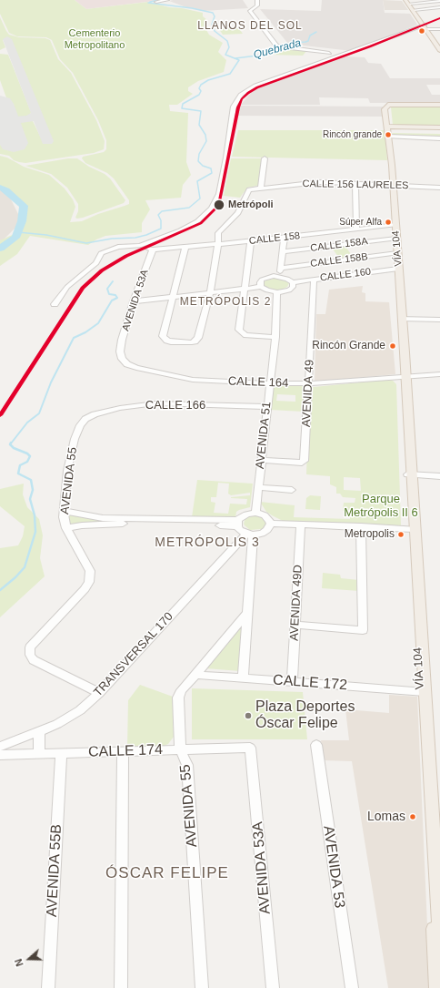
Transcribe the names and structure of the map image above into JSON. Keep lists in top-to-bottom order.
{
  "streets": {
    "main road": ["VÍA 104"],
    "street": [
      "CALLE 156 LAURELES",
      "CALLE 158",
      "CALLE 158A",
      "CALLE 158B",
      "CALLE 160",
      "AVENIDA 53A",
      "CALLE 164",
      "AVENIDA 49",
      "CALLE 166",
      "AVENIDA 51",
      "AVENIDA 55",
      "AVENIDA 49D",
      "TRANSVERSAL 170",
      "CALLE 172",
      "CALLE 174",
      "AVENIDA 53",
      "AVENIDA 55B"
    ]
  },
  "crossings": [
    ["CALLE 156 LAURELES", "CALLE 158"],
    ["CALLE 156 LAURELES", "VÍA 104"],
    ["CALLE 158", "VÍA 104"],
    ["CALLE 158", "AVENIDA 53A"],
    ["CALLE 158A", "VÍA 104"],
    ["VÍA 104", "CALLE 158B"],
    ["VÍA 104", "CALLE 160"],
    ["VÍA 104", "CALLE 164"],
    ["VÍA 104", "CALLE 172"],
    ["CALLE 160", "AVENIDA 49"],
    ["AVENIDA 53A", "CALLE 164"],
    ["AVENIDA 53A", "CALLE 174"],
    ["CALLE 164", "AVENIDA 49"],
    ["CALLE 164", "AVENIDA 51"],
    ["AVENIDA 49", "AVENIDA 51"],
    ["CALLE 166", "AVENIDA 51"],
    ["CALLE 166", "AVENIDA 55"],
    ["AVENIDA 51", "TRANSVERSAL 170"],
    ["AVENIDA 55", "TRANSVERSAL 170"],
    ["AVENIDA 55", "CALLE 172"],
    ["AVENIDA 55", "CALLE 174"],
    ["AVENIDA 49D", "CALLE 172"],
    ["CALLE 174", "AVENIDA 55B"]
  ],
  "districts": [
    "LLANOS DEL SOL",
    "METRÓPOLIS 2",
    "METRÓPOLIS 3",
    "ÓSCAR FELIPE"
  ],
  "water": ["Quebrada"],
  "parks": ["Cementerio Metropolitano", "Parque Metrópolis II 6"],
  "places": [
    "Rincón grande",
    "Metrópoli",
    "Súper Alfa",
    "Rincón Grande",
    "Metropolis",
    "Plaza Deportes Óscar Felipe",
    "Lomas"
  ],
  "north": "left"
}
